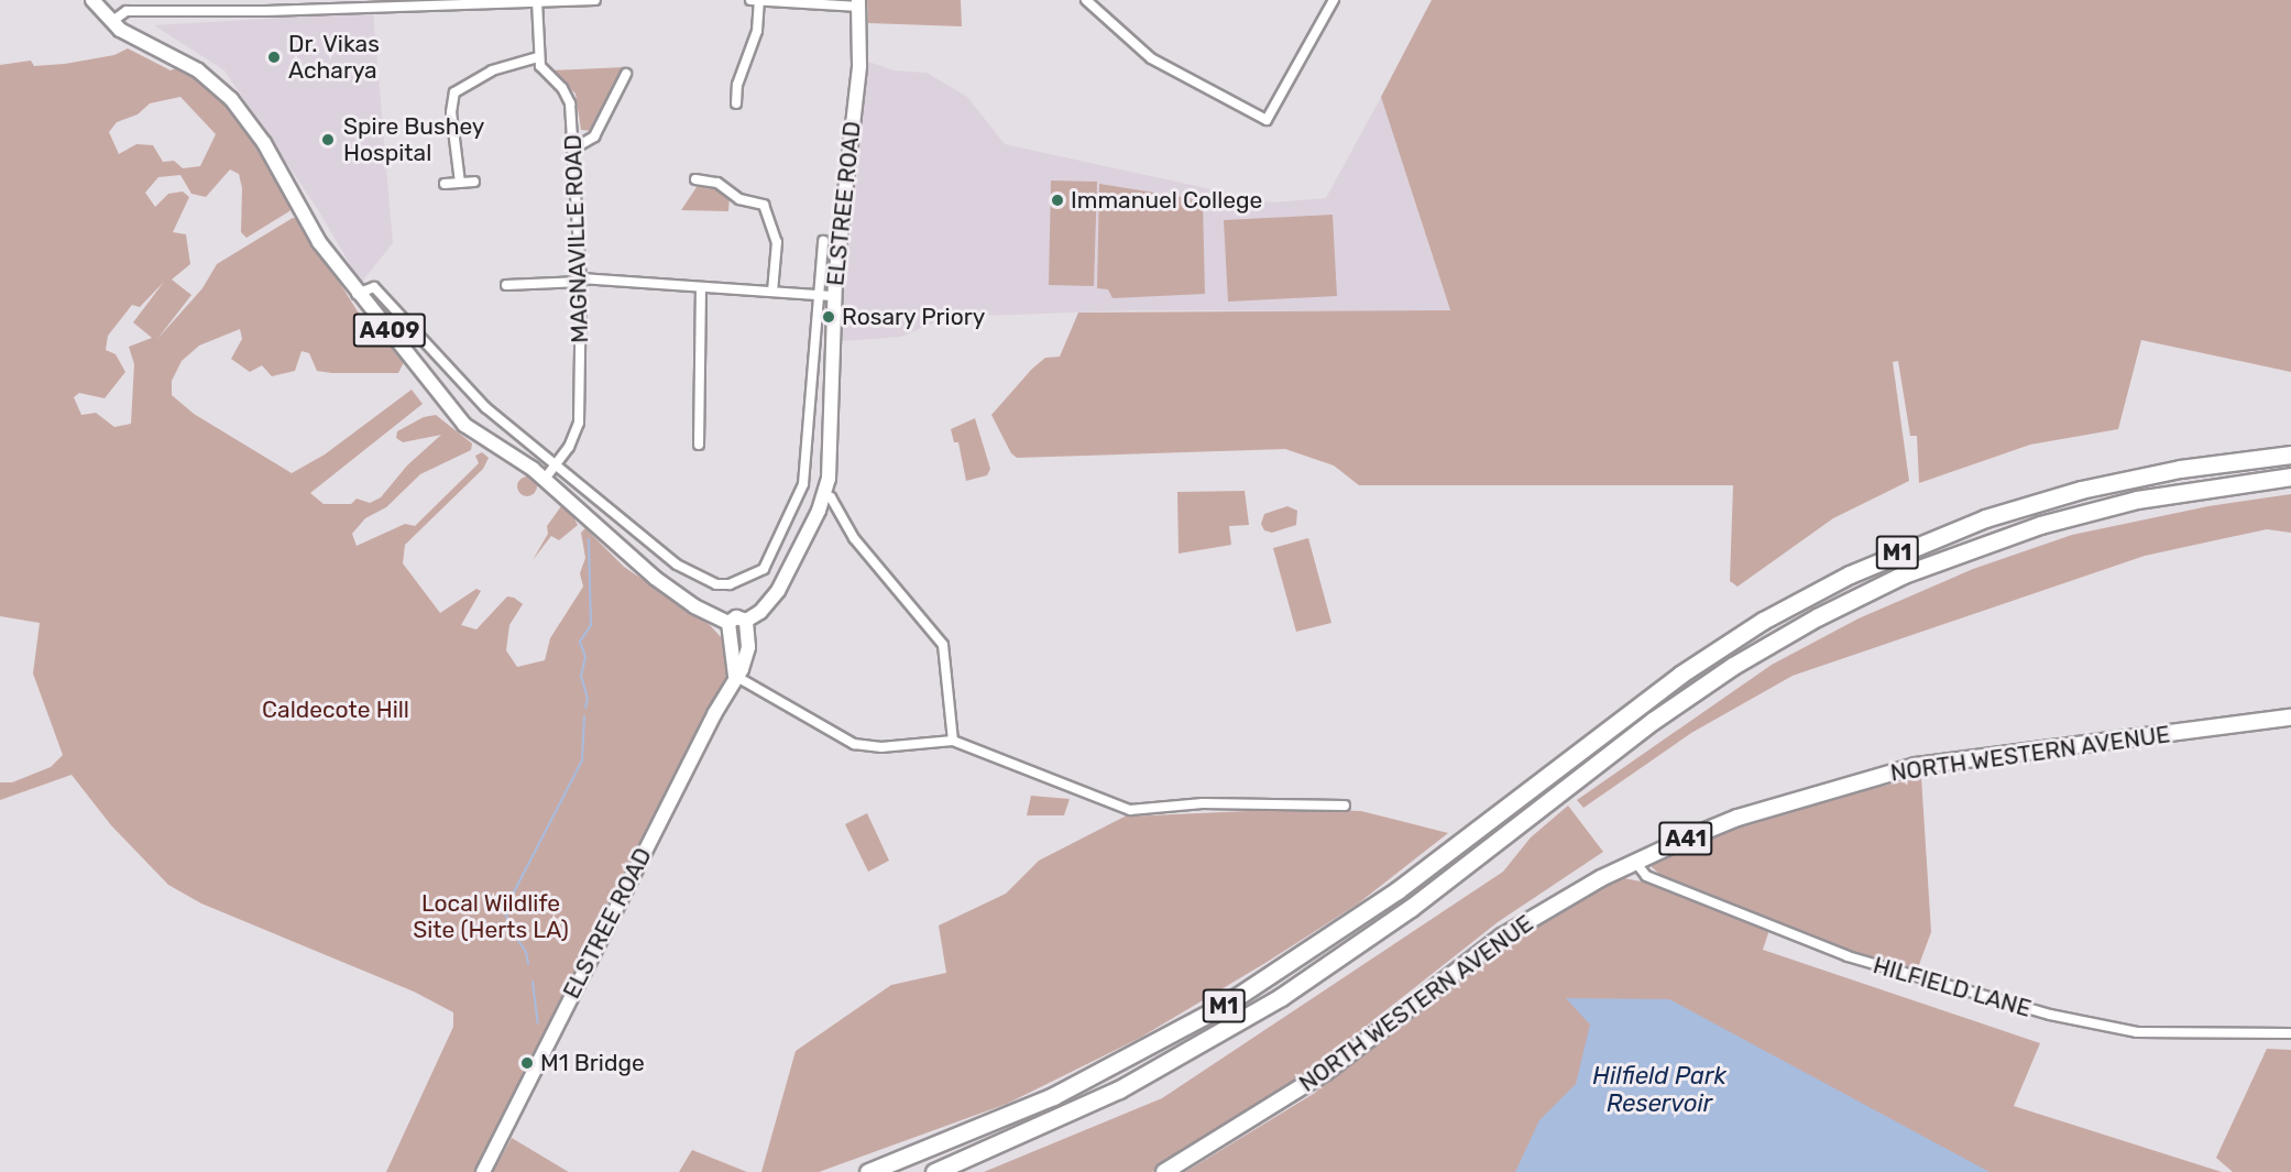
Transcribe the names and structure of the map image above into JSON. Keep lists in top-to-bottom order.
{
  "streets": {
    "highway": ["M1", "NORTH WESTERN AVENUE", "A41"],
    "main road": ["ELSTREE ROAD", "A409"],
    "street": ["MAGNAVILLE ROAD", "HILFIELD LANE"]
  },
  "crossings": [
    ["MAGNAVILLE ROAD", "A409"],
    ["NORTH WESTERN AVENUE", "HILFIELD LANE"]
  ],
  "water": ["Hilfield Park Reservoir"],
  "parks": ["Caldecote Hill", "Local Wildlife Site (Herts LA)"],
  "places": [
    "Dr. Vikas Acharya",
    "Spire Bushey Hospital",
    "Immanuel College",
    "Rosary Priory",
    "M1 Bridge"
  ]
}
